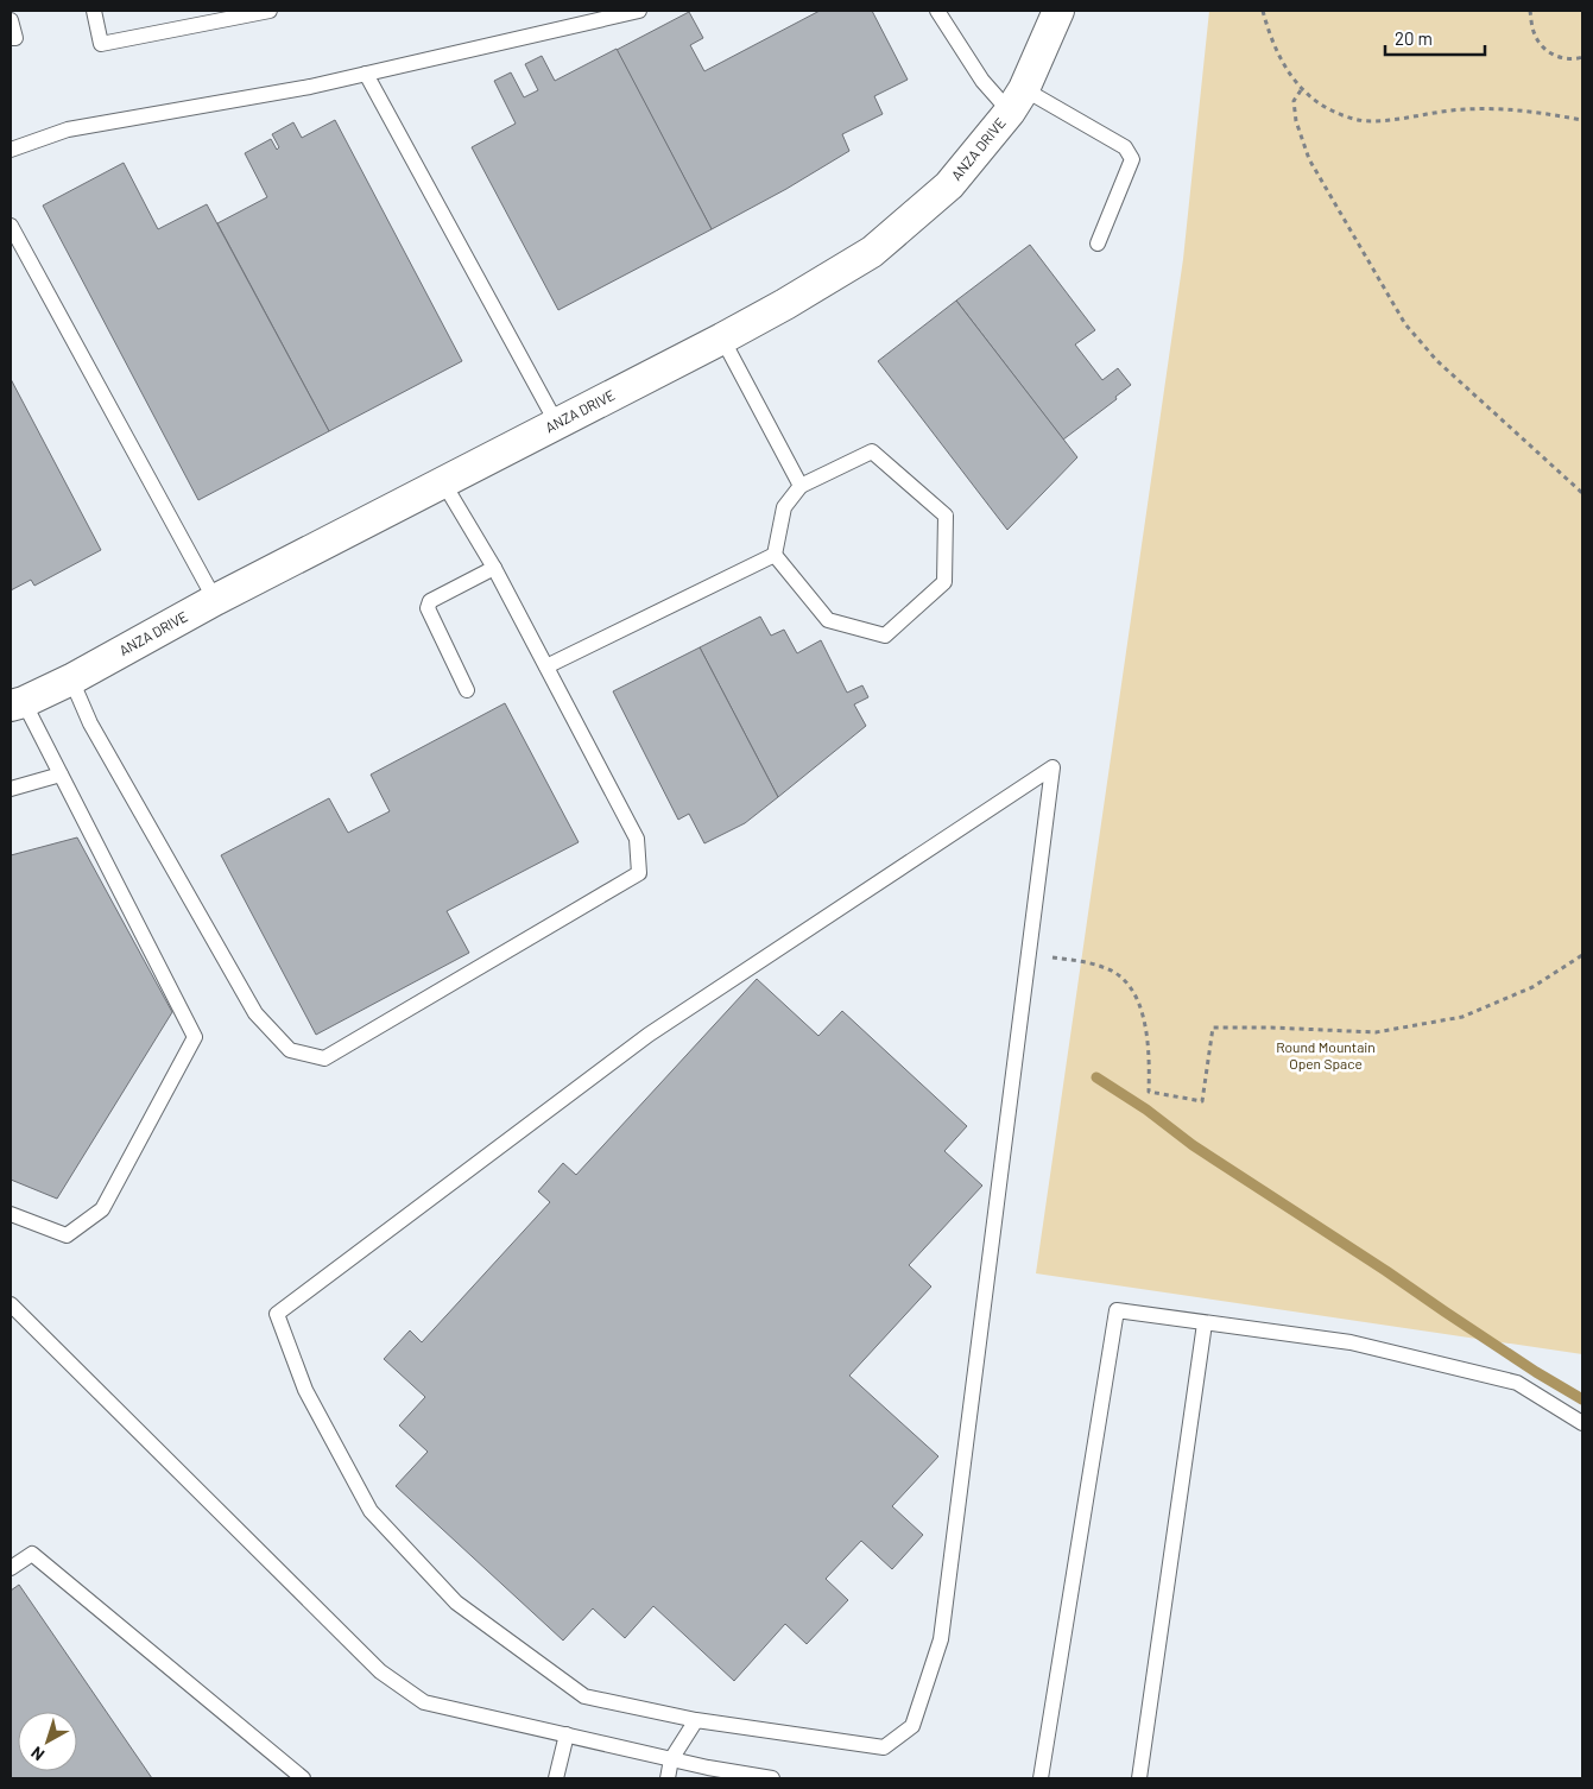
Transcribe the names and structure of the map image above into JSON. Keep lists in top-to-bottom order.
{
  "streets": {
    "street": ["ANZA DRIVE"]
  },
  "parks": ["Round Mountain Open Space"],
  "scale_bar": "20 m",
  "north": "bottom left"
}
